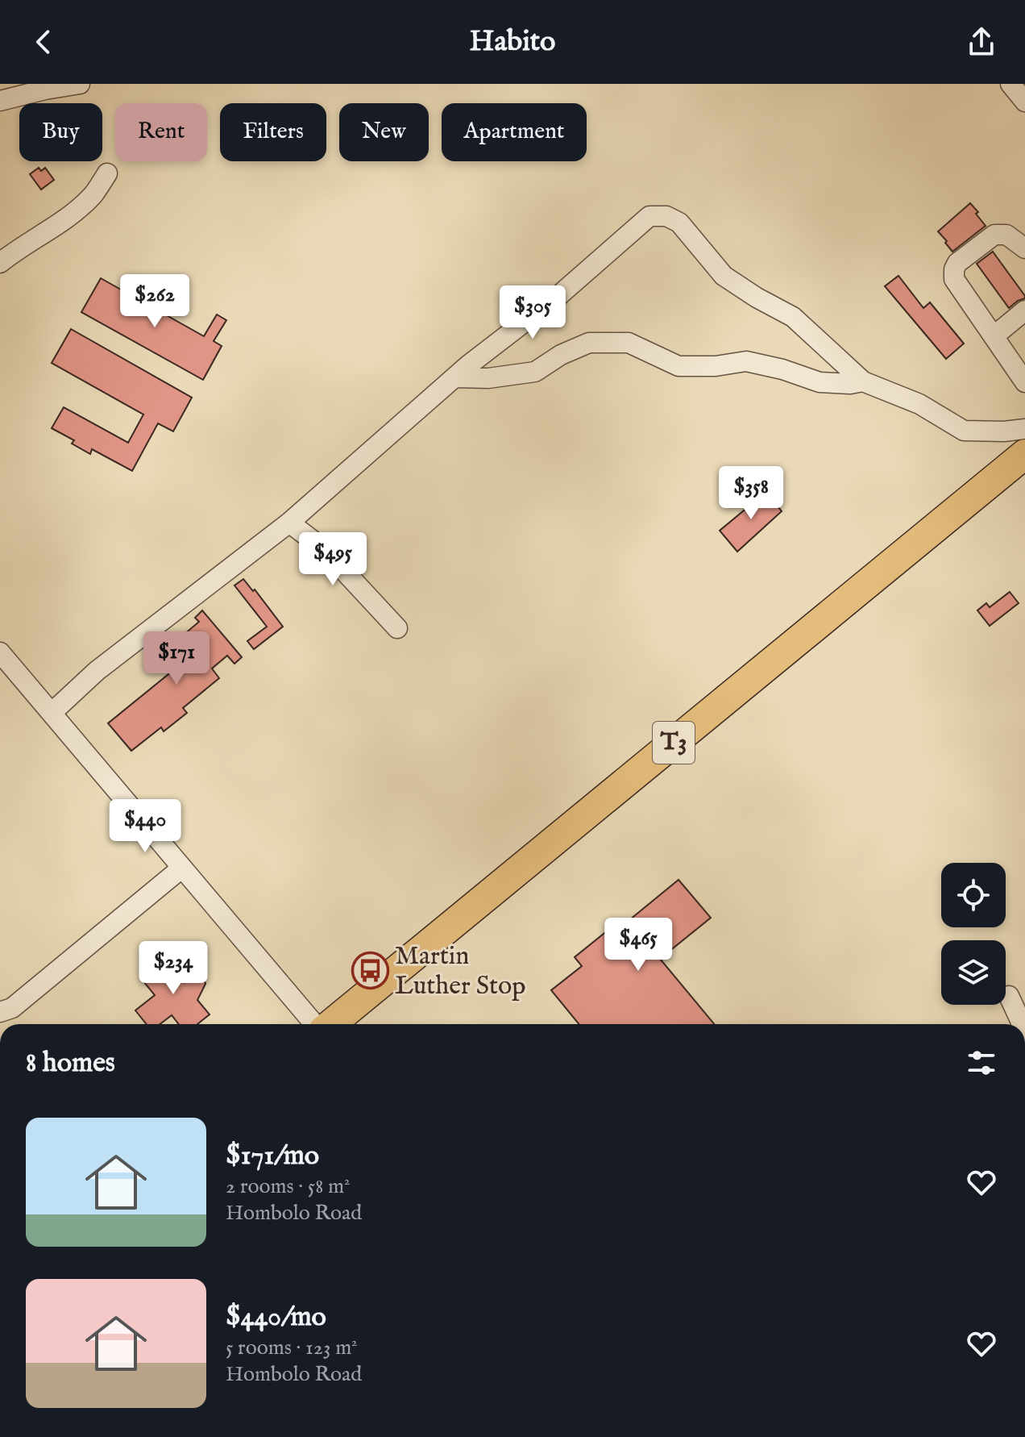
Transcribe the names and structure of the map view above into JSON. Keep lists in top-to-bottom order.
{
  "streets": {
    "highway": ["T3"]
  },
  "places": {
    "bus stop": ["Martin Luther Stop"]
  },
  "page": {
    "header": "Habito",
    "chip": [
      "Buy",
      "Rent",
      "Filters",
      "New",
      "Apartment"
    ],
    "price": [
      "$262",
      "$305",
      "$358",
      "$495",
      "$171",
      "$440",
      "$465",
      "$234"
    ],
    "heading": "8 homes",
    "list": [
      {
        "name": "$171/mo",
        "note": "2 rooms · 58 m² · Hombolo Road"
      },
      {
        "name": "$440/mo",
        "note": "5 rooms · 123 m² · Hombolo Road"
      }
    ]
  }
}
